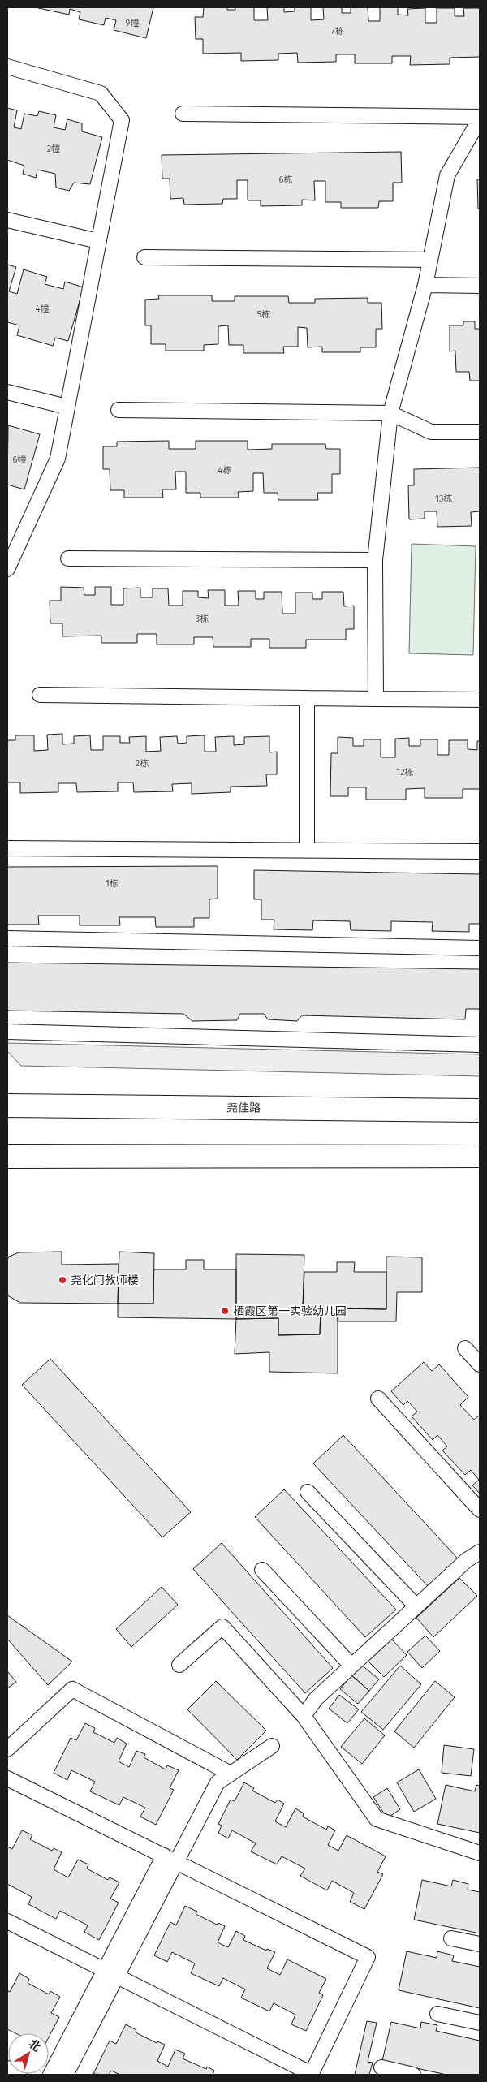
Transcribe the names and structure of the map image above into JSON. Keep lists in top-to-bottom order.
{
  "streets": {
    "main road": ["尧佳路"]
  },
  "places": ["尧化门教师楼", "栖霞区第一实验幼儿园"],
  "house_numbers": [
    "9幢",
    "7栋",
    "2幢",
    "6栋",
    "4幢",
    "5栋",
    "6幢",
    "4栋",
    "13栋",
    "3栋",
    "2栋",
    "12栋",
    "1栋"
  ],
  "north": "top right"
}
